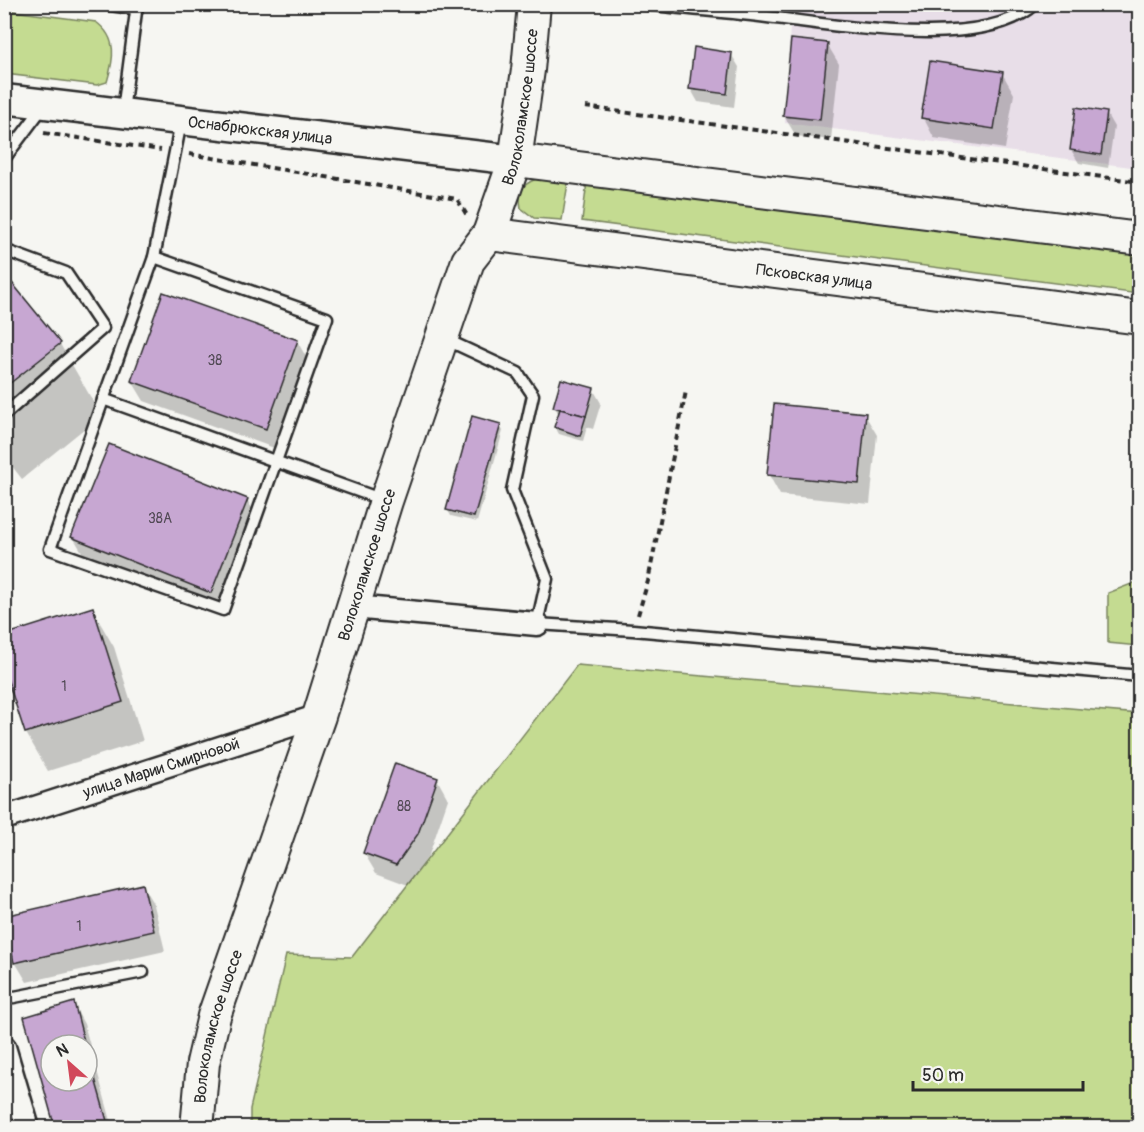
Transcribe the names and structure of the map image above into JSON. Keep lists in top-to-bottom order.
{
  "streets": {
    "main road": ["Волоколамское шоссе", "Псковская улица"],
    "street": ["Оснабрюкская улица", "улица Марии Смирновой"]
  },
  "crossings": [
    ["Волоколамское шоссе", "Оснабрюкская улица"],
    ["Волоколамское шоссе", "Псковская улица"],
    ["Волоколамское шоссе", "улица Марии Смирновой"]
  ],
  "house_numbers": [
    "38",
    "38А",
    "1",
    "88",
    "1"
  ],
  "scale_bar": "50 m",
  "north": "top left"
}
